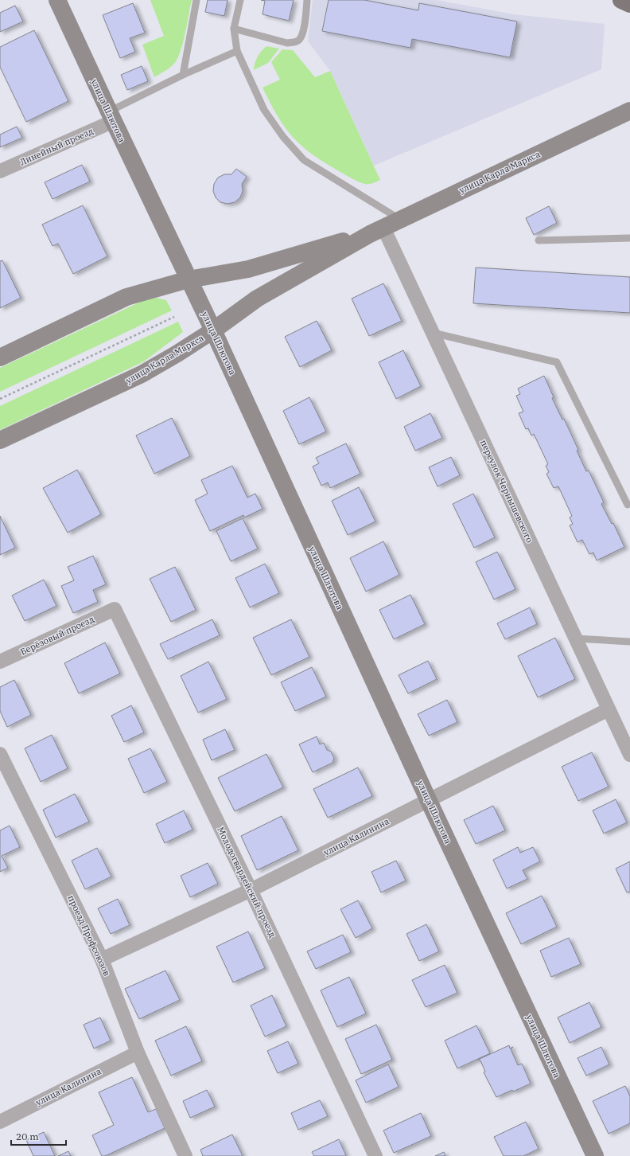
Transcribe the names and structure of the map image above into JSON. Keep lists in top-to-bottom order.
{
  "streets": {
    "main road": ["улица Шлютова", "улица Карла Маркса"],
    "street": [
      "Линейный проезд",
      "переулок Чернышевского",
      "Берёзовый проезд",
      "улица Калинина",
      "Молодогвардейский проезд",
      "проезд Профсоюзов"
    ]
  },
  "crossings": [
    ["улица Шлютова", "Линейный проезд"],
    ["улица Шлютова", "улица Карла Маркса"],
    ["улица Шлютова", "улица Калинина"],
    ["улица Карла Маркса", "переулок Чернышевского"],
    ["переулок Чернышевского", "улица Калинина"],
    ["Берёзовый проезд", "Молодогвардейский проезд"],
    ["улица Калинина", "Молодогвардейский проезд"],
    ["улица Калинина", "проезд Профсоюзов"]
  ],
  "scale_bar": "20 m"
}
